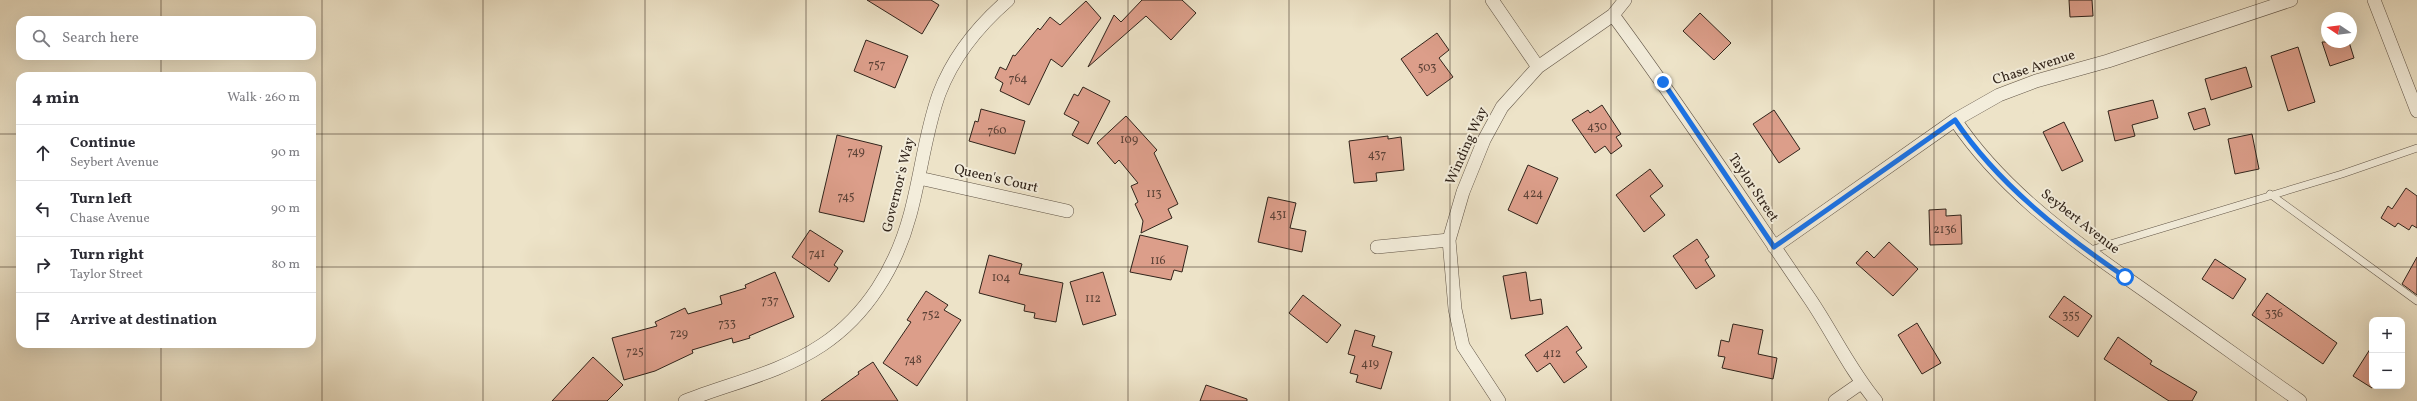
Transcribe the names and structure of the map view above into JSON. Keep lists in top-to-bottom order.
{
  "streets": {
    "street": [
      "Chase Avenue",
      "Winding Way",
      "Queen's Court",
      "Governor's Way",
      "Taylor Street",
      "Seybert Avenue"
    ]
  },
  "crossings": [
    ["Chase Avenue", "Taylor Street"],
    ["Chase Avenue", "Seybert Avenue"],
    ["Winding Way", "Taylor Street"],
    ["Queen's Court", "Governor's Way"]
  ],
  "house_numbers": [
    "757",
    "503",
    "764",
    "430",
    "760",
    "109",
    "749",
    "437",
    "113",
    "424",
    "745",
    "431",
    "2136",
    "741",
    "116",
    "104",
    "112",
    "737",
    "336",
    "752",
    "355",
    "733",
    "729",
    "725",
    "412",
    "748",
    "419"
  ],
  "north": "left",
  "page": {
    "search": "Search here",
    "heading": ["4 min", "Walk · 260 m"],
    "list": [
      ["Continue", "Seybert Avenue", "90 m"],
      ["Turn left", "Chase Avenue", "90 m"],
      ["Turn right", "Taylor Street", "80 m"],
      "Arrive at destination"
    ],
    "map_buttons": ["+", "−"]
  }
}
